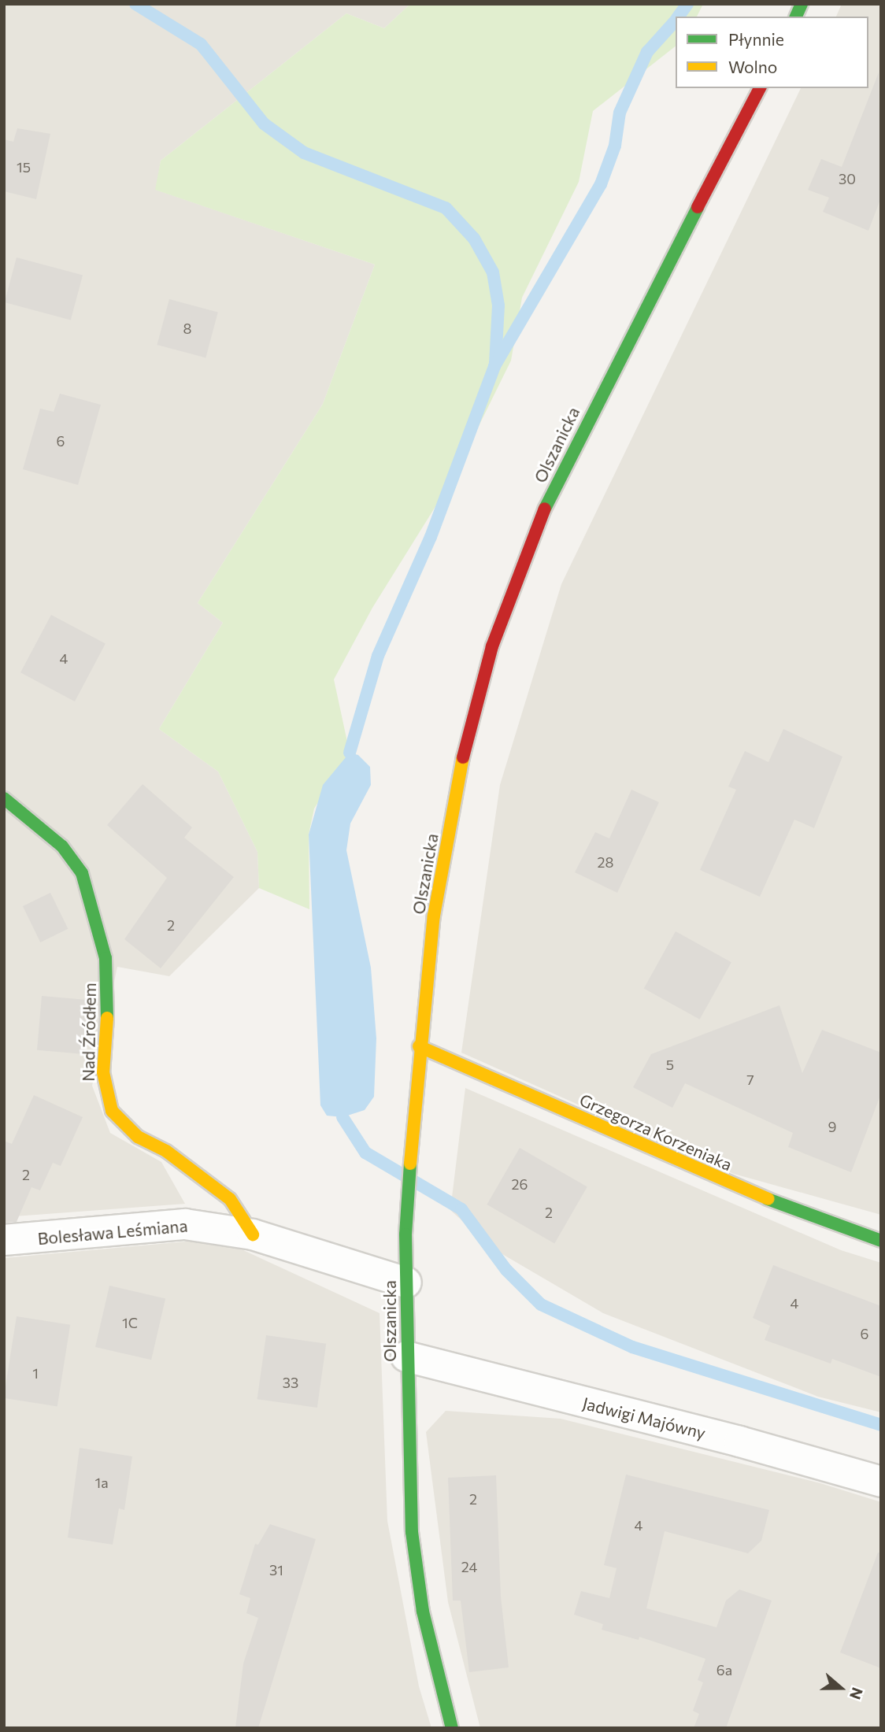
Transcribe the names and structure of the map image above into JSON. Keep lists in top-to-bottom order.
{
  "streets": {
    "street": [
      "Olszanicka",
      "Nad Źródłem",
      "Grzegorza Korzeniaka",
      "Bolesława Leśmiana",
      "Jadwigi Majówny"
    ]
  },
  "crossings": [
    ["Olszanicka", "Grzegorza Korzeniaka"],
    ["Olszanicka", "Bolesława Leśmiana"],
    ["Olszanicka", "Jadwigi Majówny"],
    ["Nad Źródłem", "Bolesława Leśmiana"]
  ],
  "house_numbers": [
    "15",
    "30",
    "8",
    "6",
    "4",
    "28",
    "2",
    "5",
    "7",
    "9",
    "2",
    "26",
    "2",
    "4",
    "1C",
    "6",
    "1",
    "33",
    "1a",
    "2",
    "4",
    "24",
    "31",
    "6a"
  ],
  "legend": ["Płynnie", "Wolno"],
  "north": "right"
}
